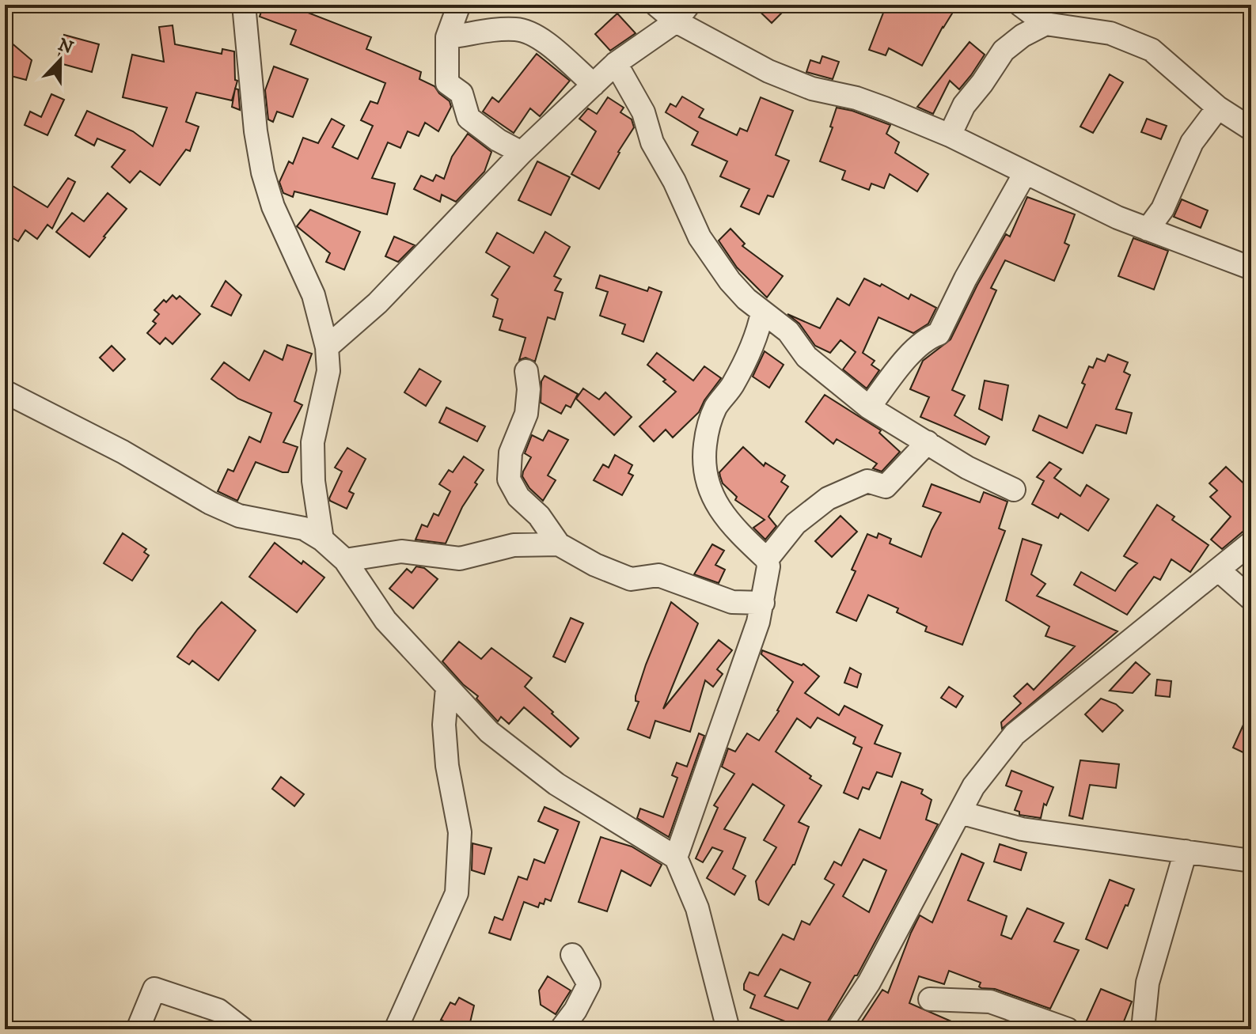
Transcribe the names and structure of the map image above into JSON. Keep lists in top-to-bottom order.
{
  "north": "top"
}
